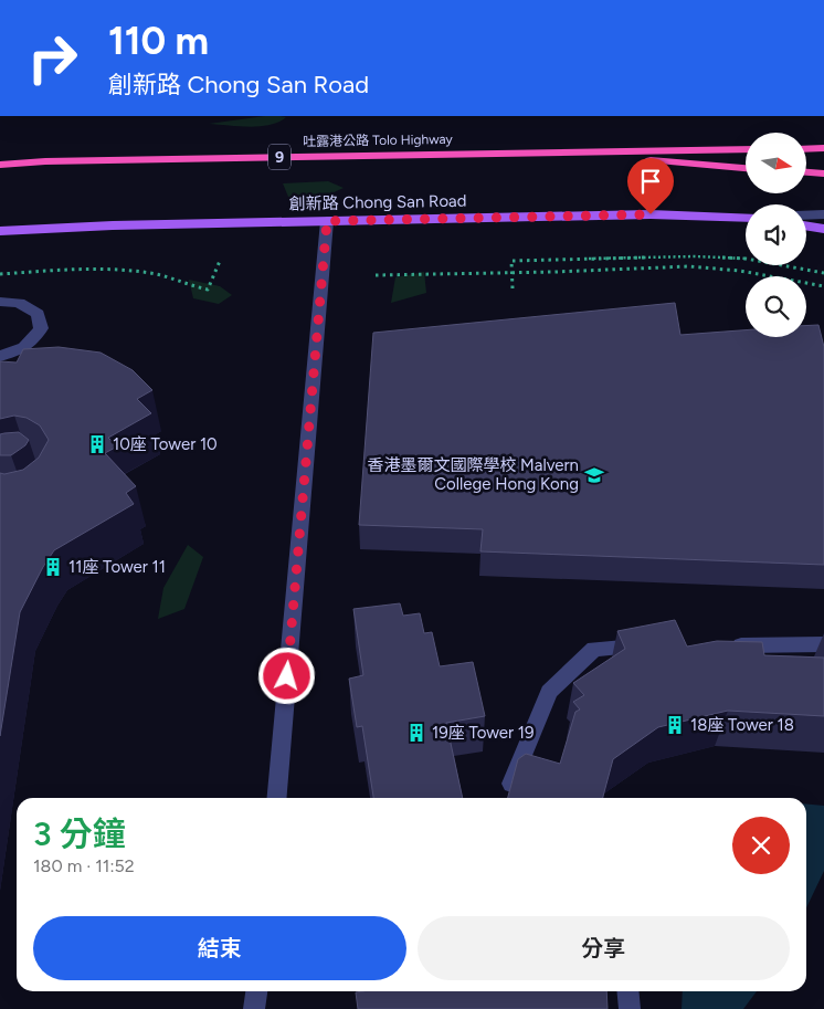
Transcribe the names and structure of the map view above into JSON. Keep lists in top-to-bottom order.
{
  "streets": {
    "highway": ["吐露港公路 Tolo Highway", "9"],
    "main road": ["創新路 Chong San Road"]
  },
  "places": {
    "building": [
      "10座 Tower 10",
      "11座 Tower 11",
      "18座 Tower 18",
      "19座 Tower 19"
    ],
    "school or university": ["香港墨爾文國際學校 Malvern College Hong Kong"]
  },
  "north": "right",
  "page": {
    "turn": ["110 m", "創新路 Chong San Road"],
    "heading": ["3 分鐘", "180 m · 11:52"],
    "buttons": ["結束", "分享"]
  }
}
